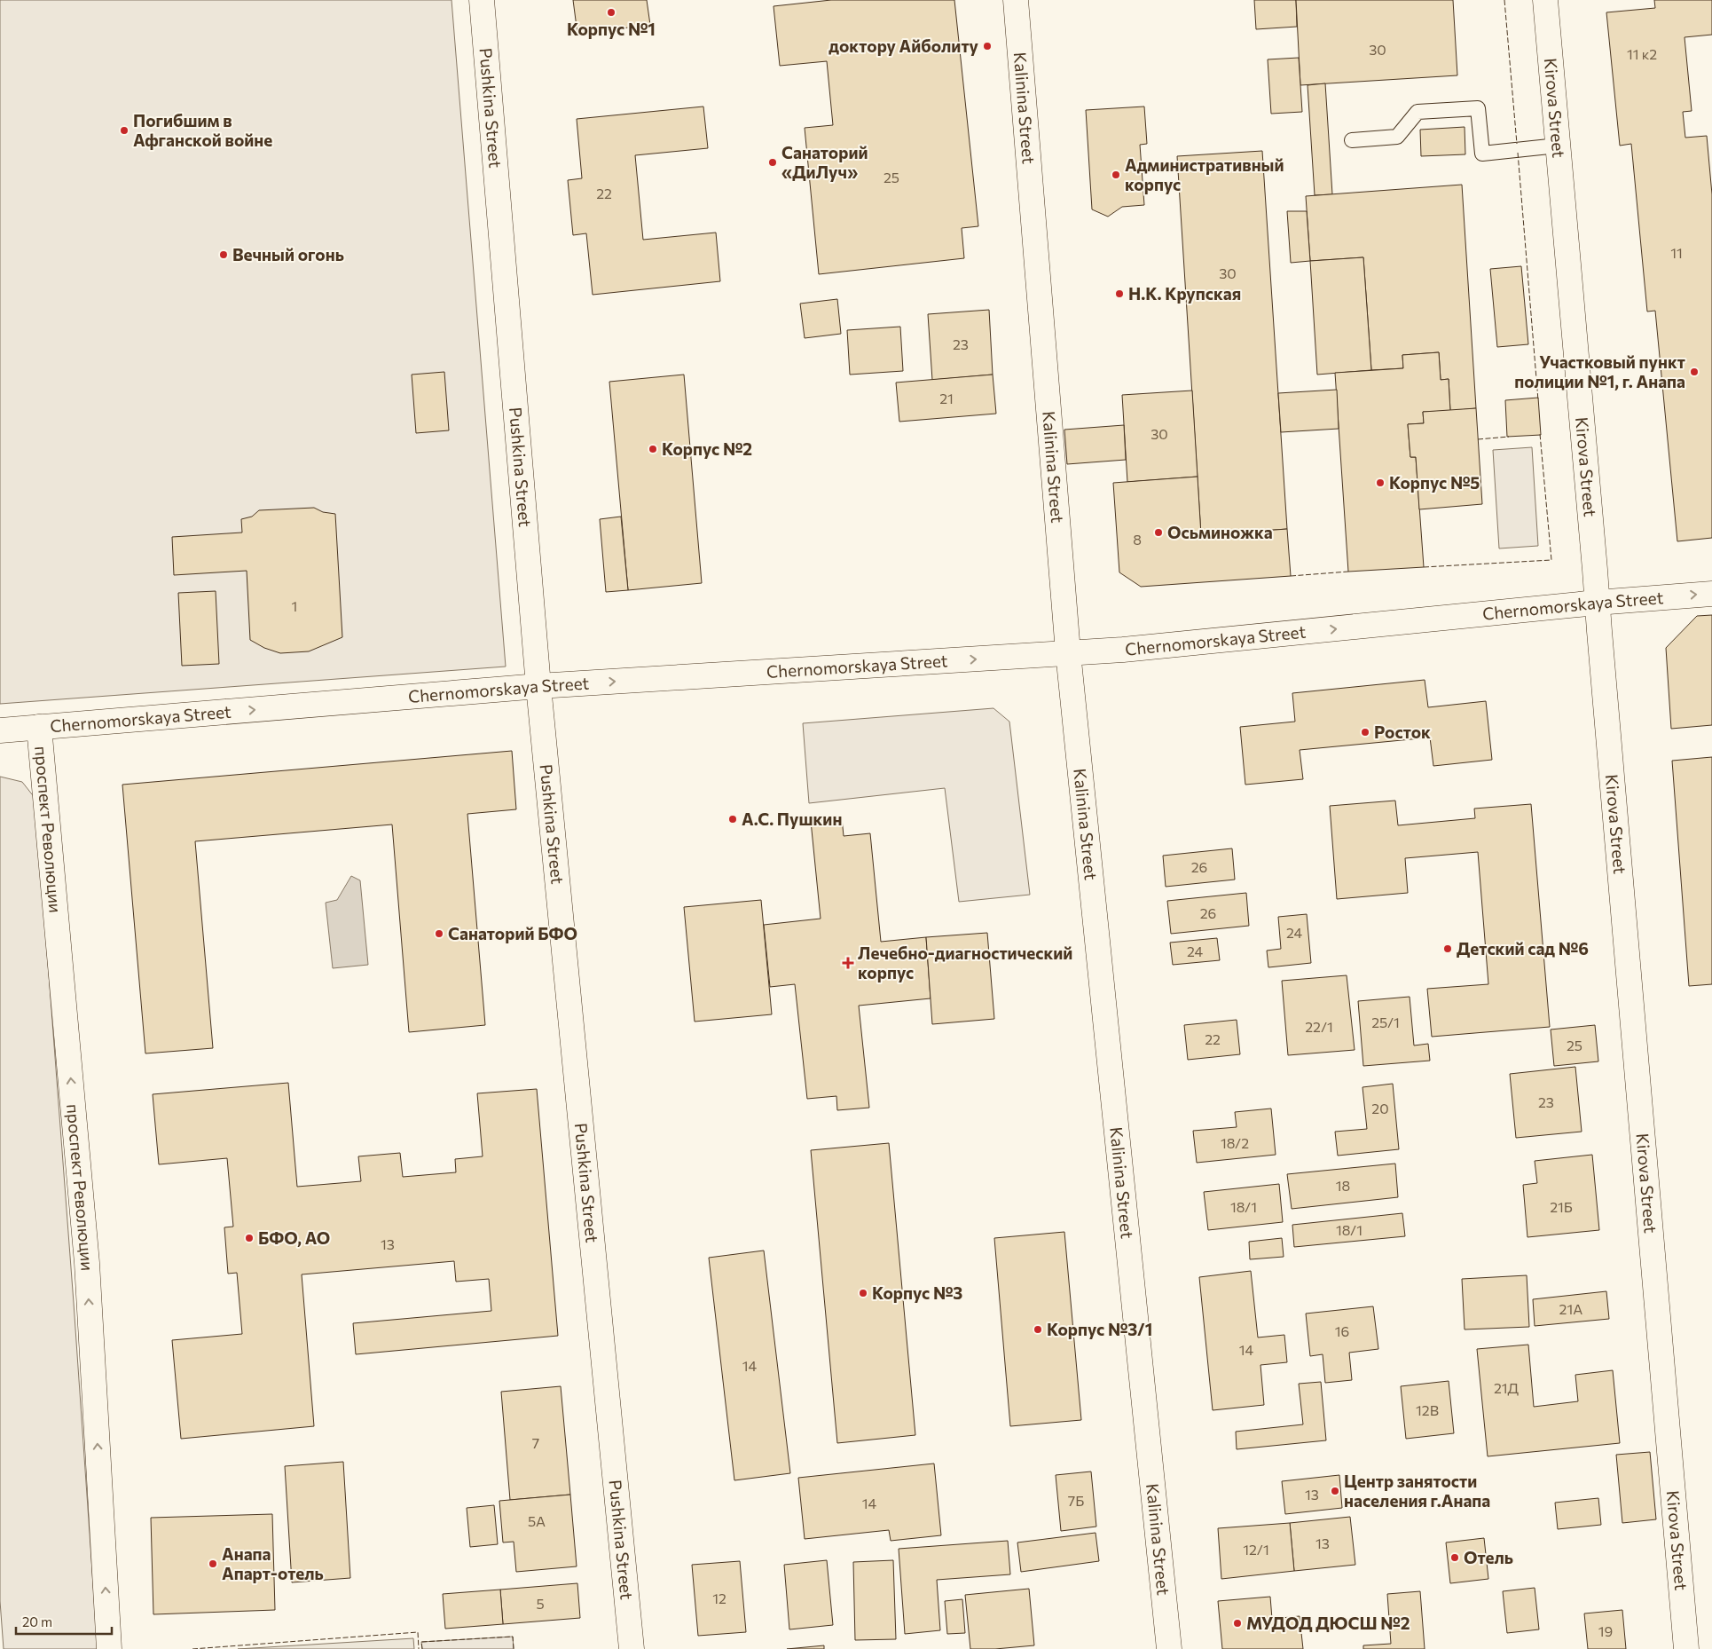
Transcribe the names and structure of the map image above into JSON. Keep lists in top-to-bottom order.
{
  "streets": {
    "street": [
      "Pushkina Street",
      "Kirova Street",
      "Kalinina Street",
      "Chernomorskaya Street",
      "проспект Революции"
    ]
  },
  "crossings": [
    ["Pushkina Street", "Chernomorskaya Street"],
    ["Kirova Street", "Chernomorskaya Street"],
    ["Kalinina Street", "Chernomorskaya Street"],
    ["Chernomorskaya Street", "проспект Революции"]
  ],
  "one_way": ["Chernomorskaya Street", "проспект Революции"],
  "places": {
    "other": [
      "Корпус №1",
      "доктору Айболиту",
      "Погибшим в Афганской войне",
      "Санаторий «ДиЛуч»",
      "Административный корпус",
      "Вечный огонь",
      "Н.К. Крупская",
      "Участковый пункт полиции №1, г. Анапа",
      "Корпус №2",
      "Корпус №5",
      "Осьминожка",
      "Росток",
      "А.С. Пушкин",
      "Санаторий БФО",
      "Детский сад №6",
      "БФО, АО",
      "Корпус №3",
      "Корпус №3/1",
      "Центр занятости населения г.Анапа",
      "Отель",
      "Анапа Апарт-отель",
      "МУДОД ДЮСШ №2"
    ],
    "health": ["Лечебно-диагностический корпус"]
  },
  "house_numbers": [
    "30",
    "11 к2",
    "25",
    "22",
    "11",
    "30",
    "23",
    "21",
    "30",
    "8",
    "1",
    "26",
    "26",
    "24",
    "24",
    "25/1",
    "22/1",
    "22",
    "25",
    "23",
    "20",
    "18/2",
    "18",
    "18/1",
    "21Б",
    "18/1",
    "13",
    "21А",
    "16",
    "14",
    "14",
    "21Д",
    "12В",
    "7",
    "13",
    "7Б",
    "14",
    "5А",
    "13",
    "12/1",
    "12",
    "5",
    "19"
  ],
  "scale_bar": "20 m"
}
